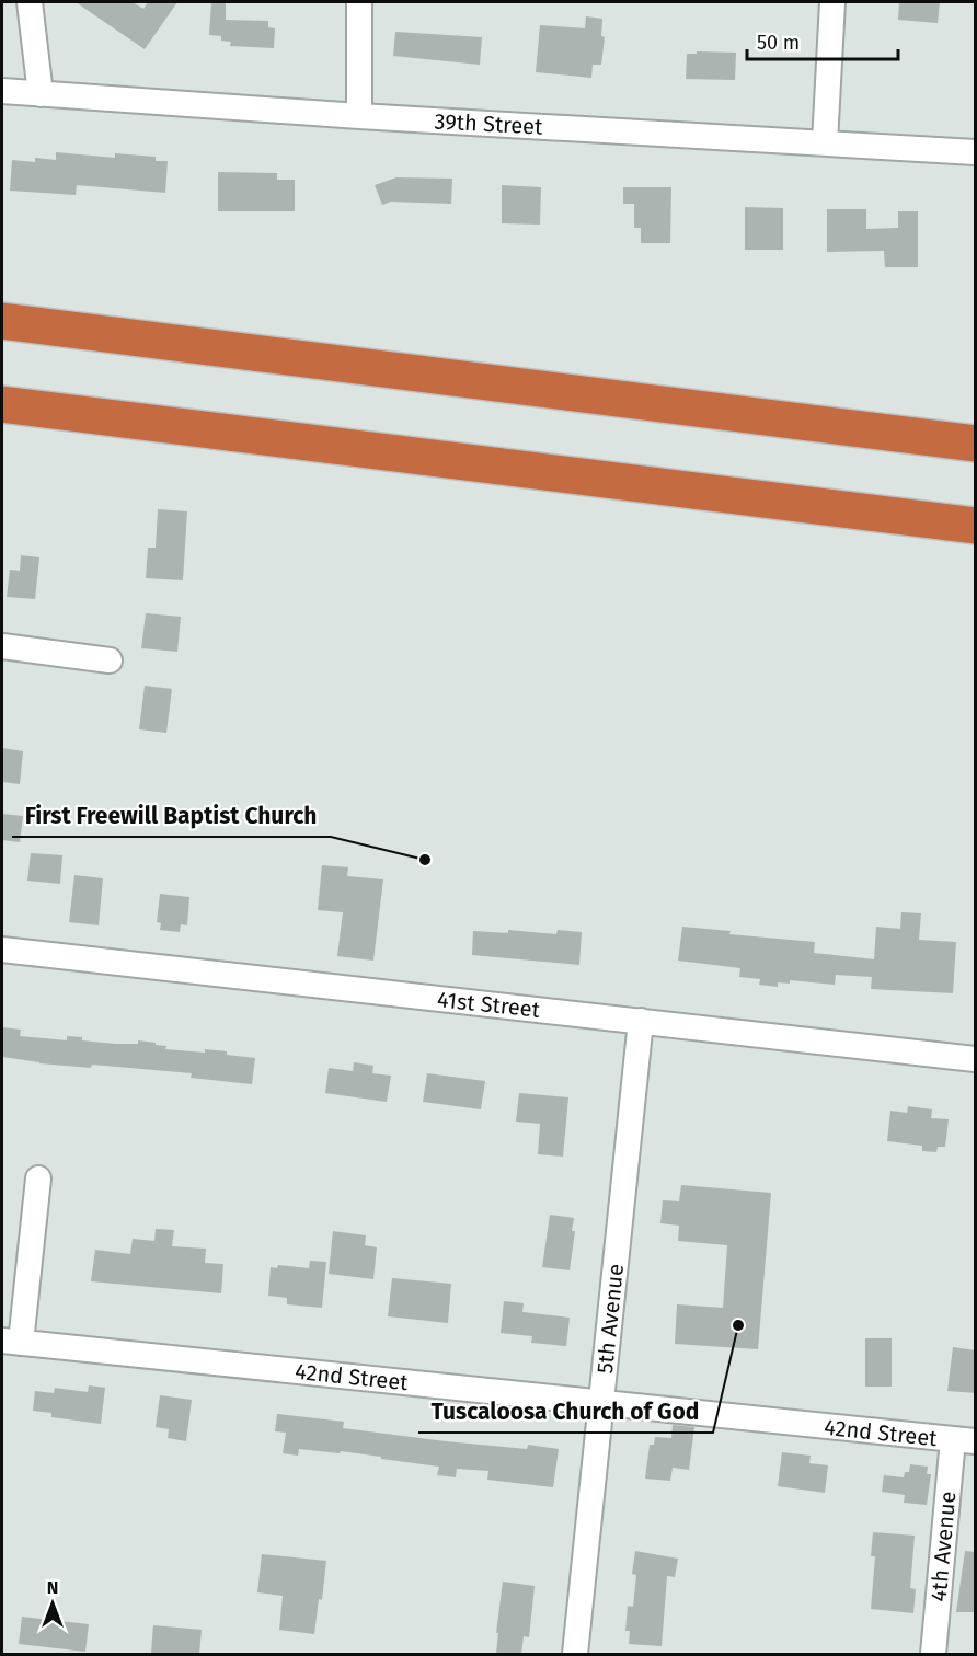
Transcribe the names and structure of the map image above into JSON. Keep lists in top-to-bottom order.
{
  "streets": {
    "street": [
      "39th Street",
      "41st Street",
      "5th Avenue",
      "42nd Street",
      "4th Avenue"
    ]
  },
  "crossings": [
    ["41st Street", "5th Avenue"],
    ["5th Avenue", "42nd Street"],
    ["42nd Street", "4th Avenue"]
  ],
  "places": ["First Freewill Baptist Church", "Tuscaloosa Church of God"],
  "scale_bar": "50 m",
  "north": "top"
}
